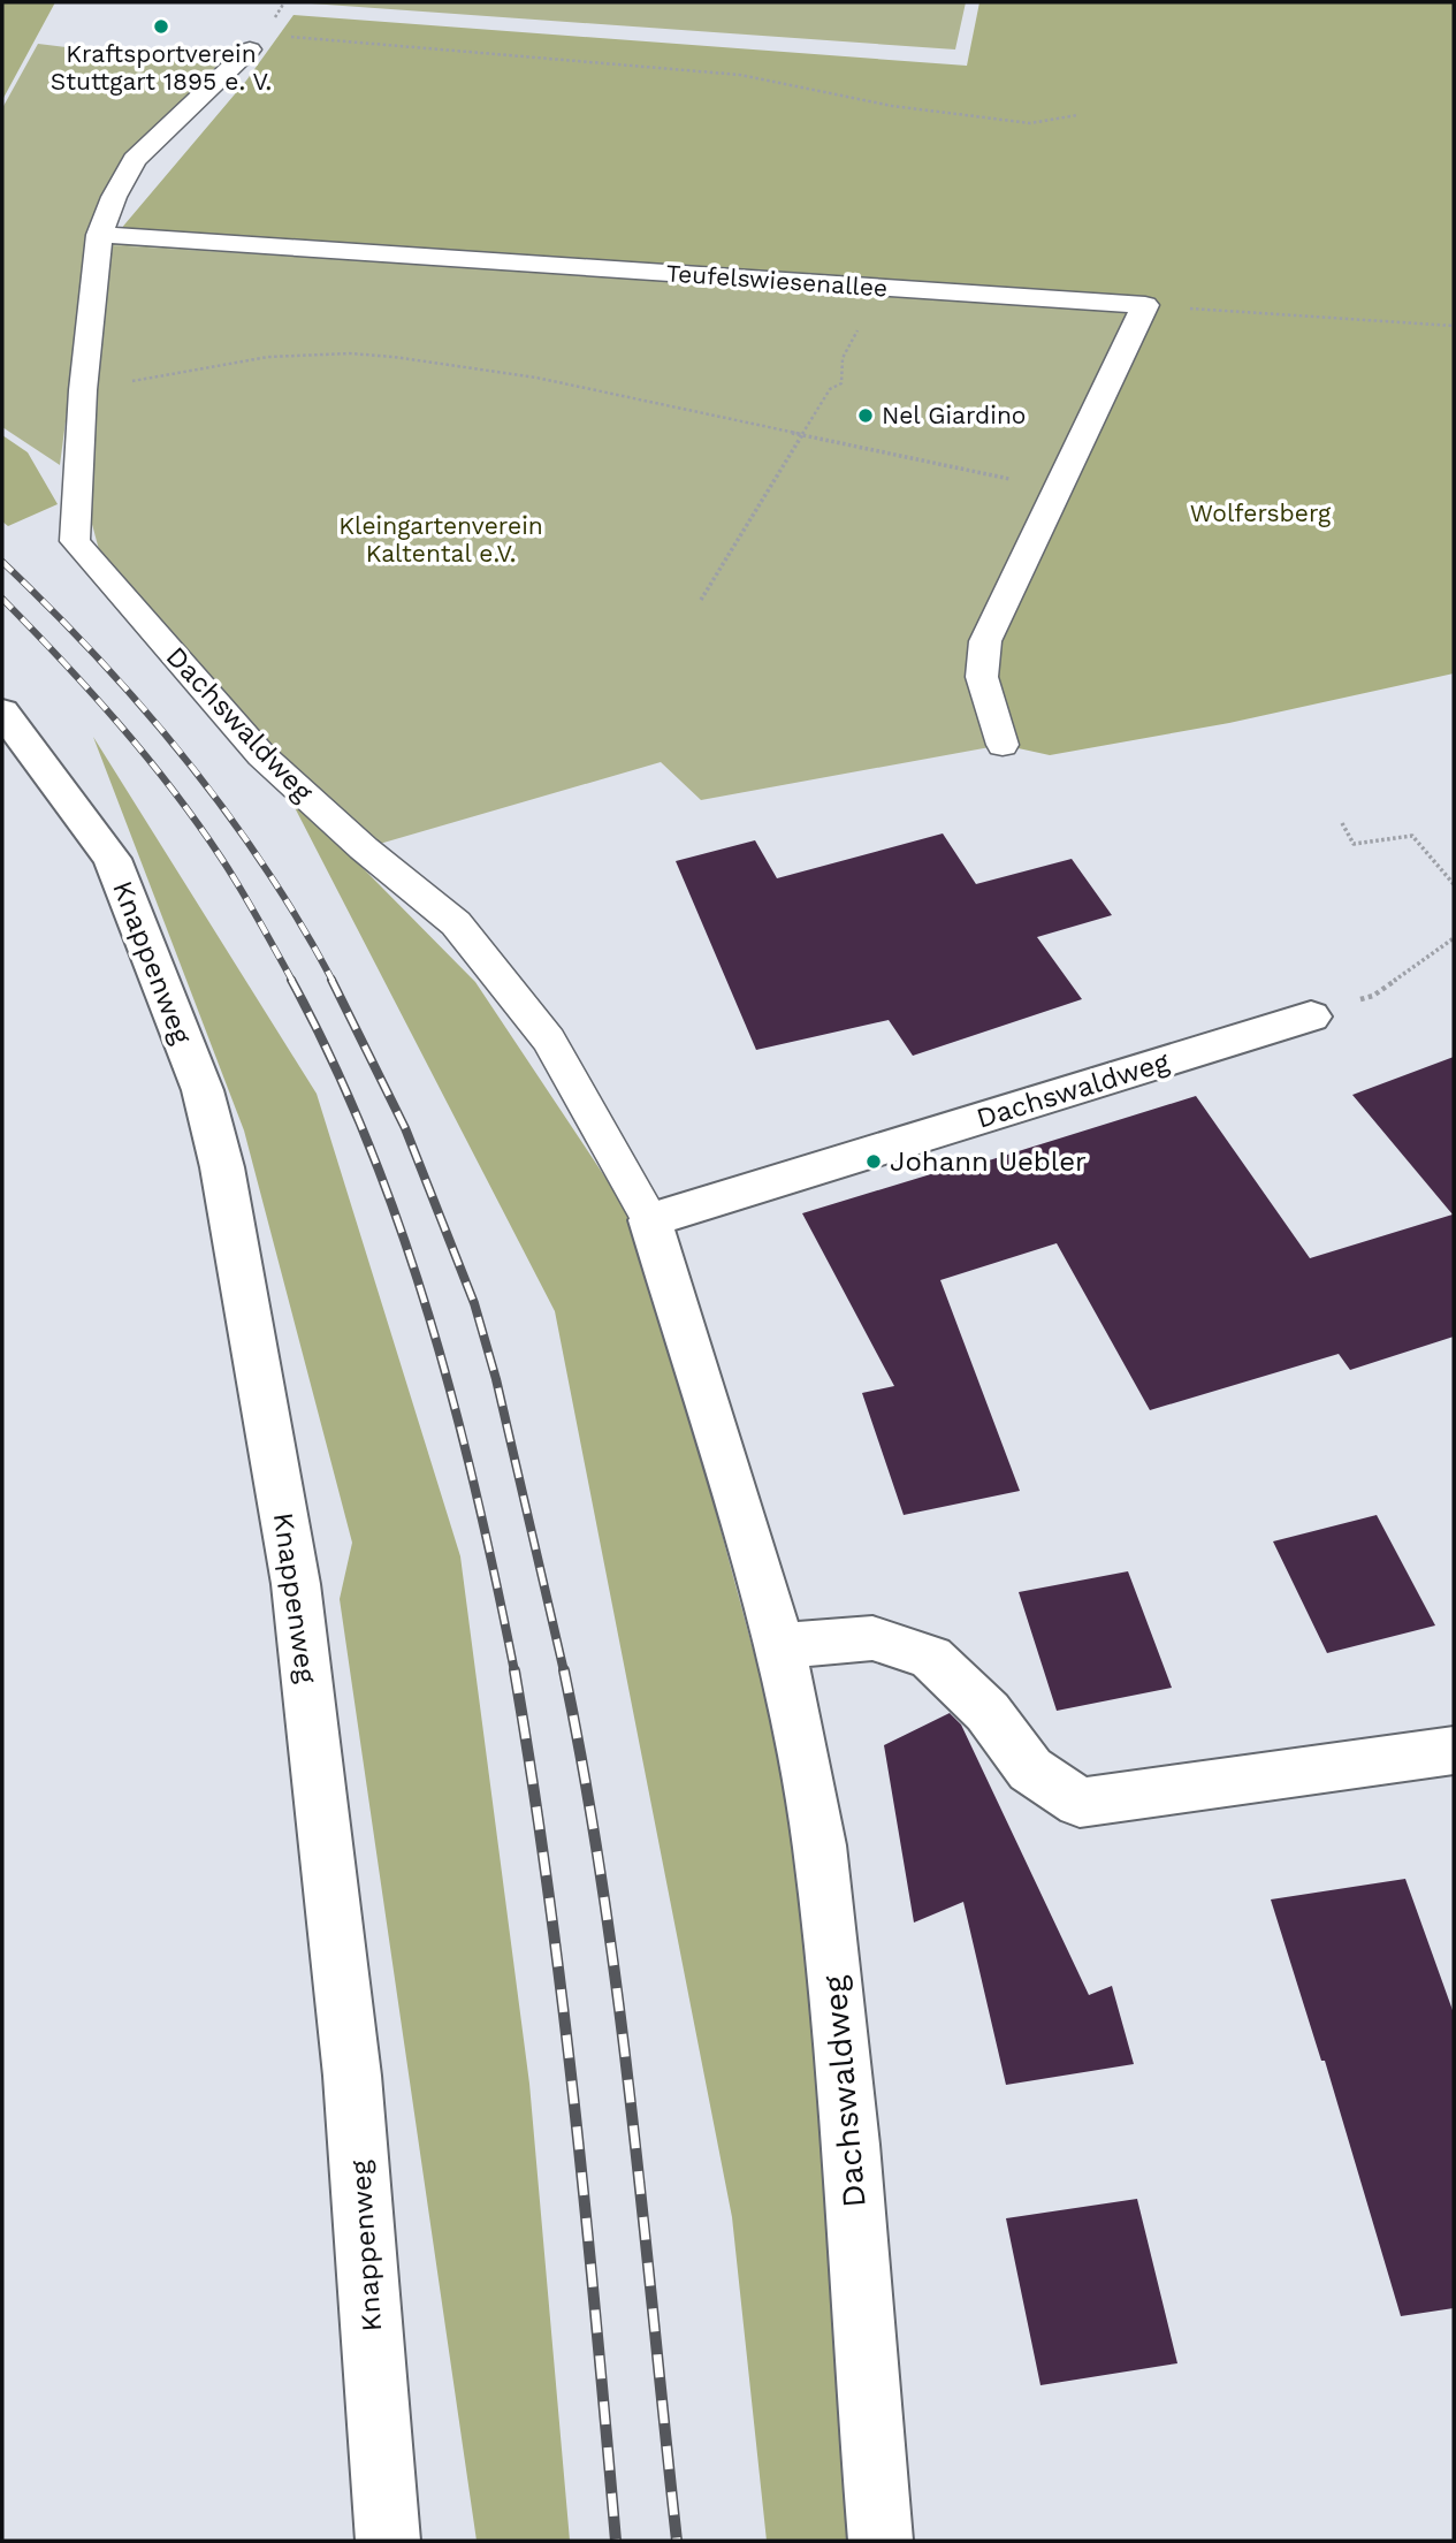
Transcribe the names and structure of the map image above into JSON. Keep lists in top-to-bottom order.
{
  "streets": {
    "street": ["Dachswaldweg", "Knappenweg"],
    "lane": ["Teufelswiesenallee"]
  },
  "crossings": [
    ["Teufelswiesenallee", "Dachswaldweg"]
  ],
  "parks": ["Wolfersberg", "Kleingartenverein Kaltental e.V."],
  "places": ["Kraftsportverein Stuttgart 1895 e. V.", "Nel Giardino", "Johann Uebler"]
}
